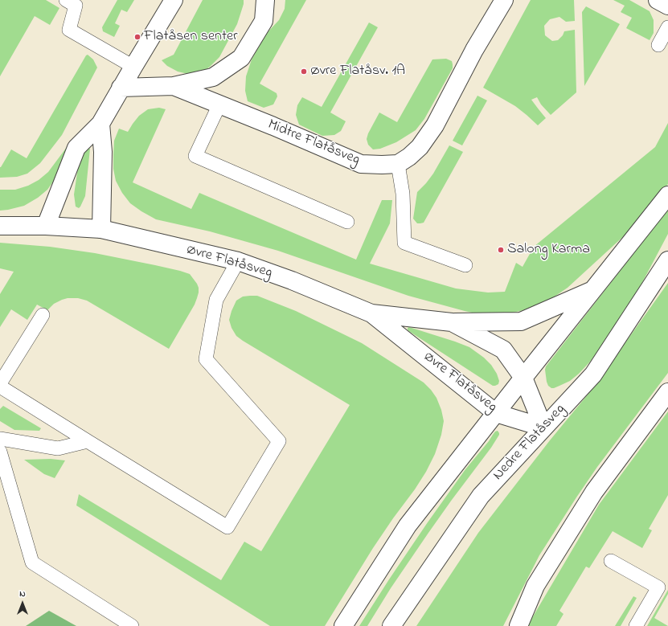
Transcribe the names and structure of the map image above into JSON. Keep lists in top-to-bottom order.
{
  "streets": {
    "street": ["Midtre Flatåsveg", "Øvre Flatåsveg", "Nedre Flatåsveg"]
  },
  "crossings": [
    ["Øvre Flatåsveg", "Nedre Flatåsveg"]
  ],
  "places": ["Flatåsen senter", "Øvre Flatåsv. 1A", "Salong Karma"],
  "north": "top"
}
